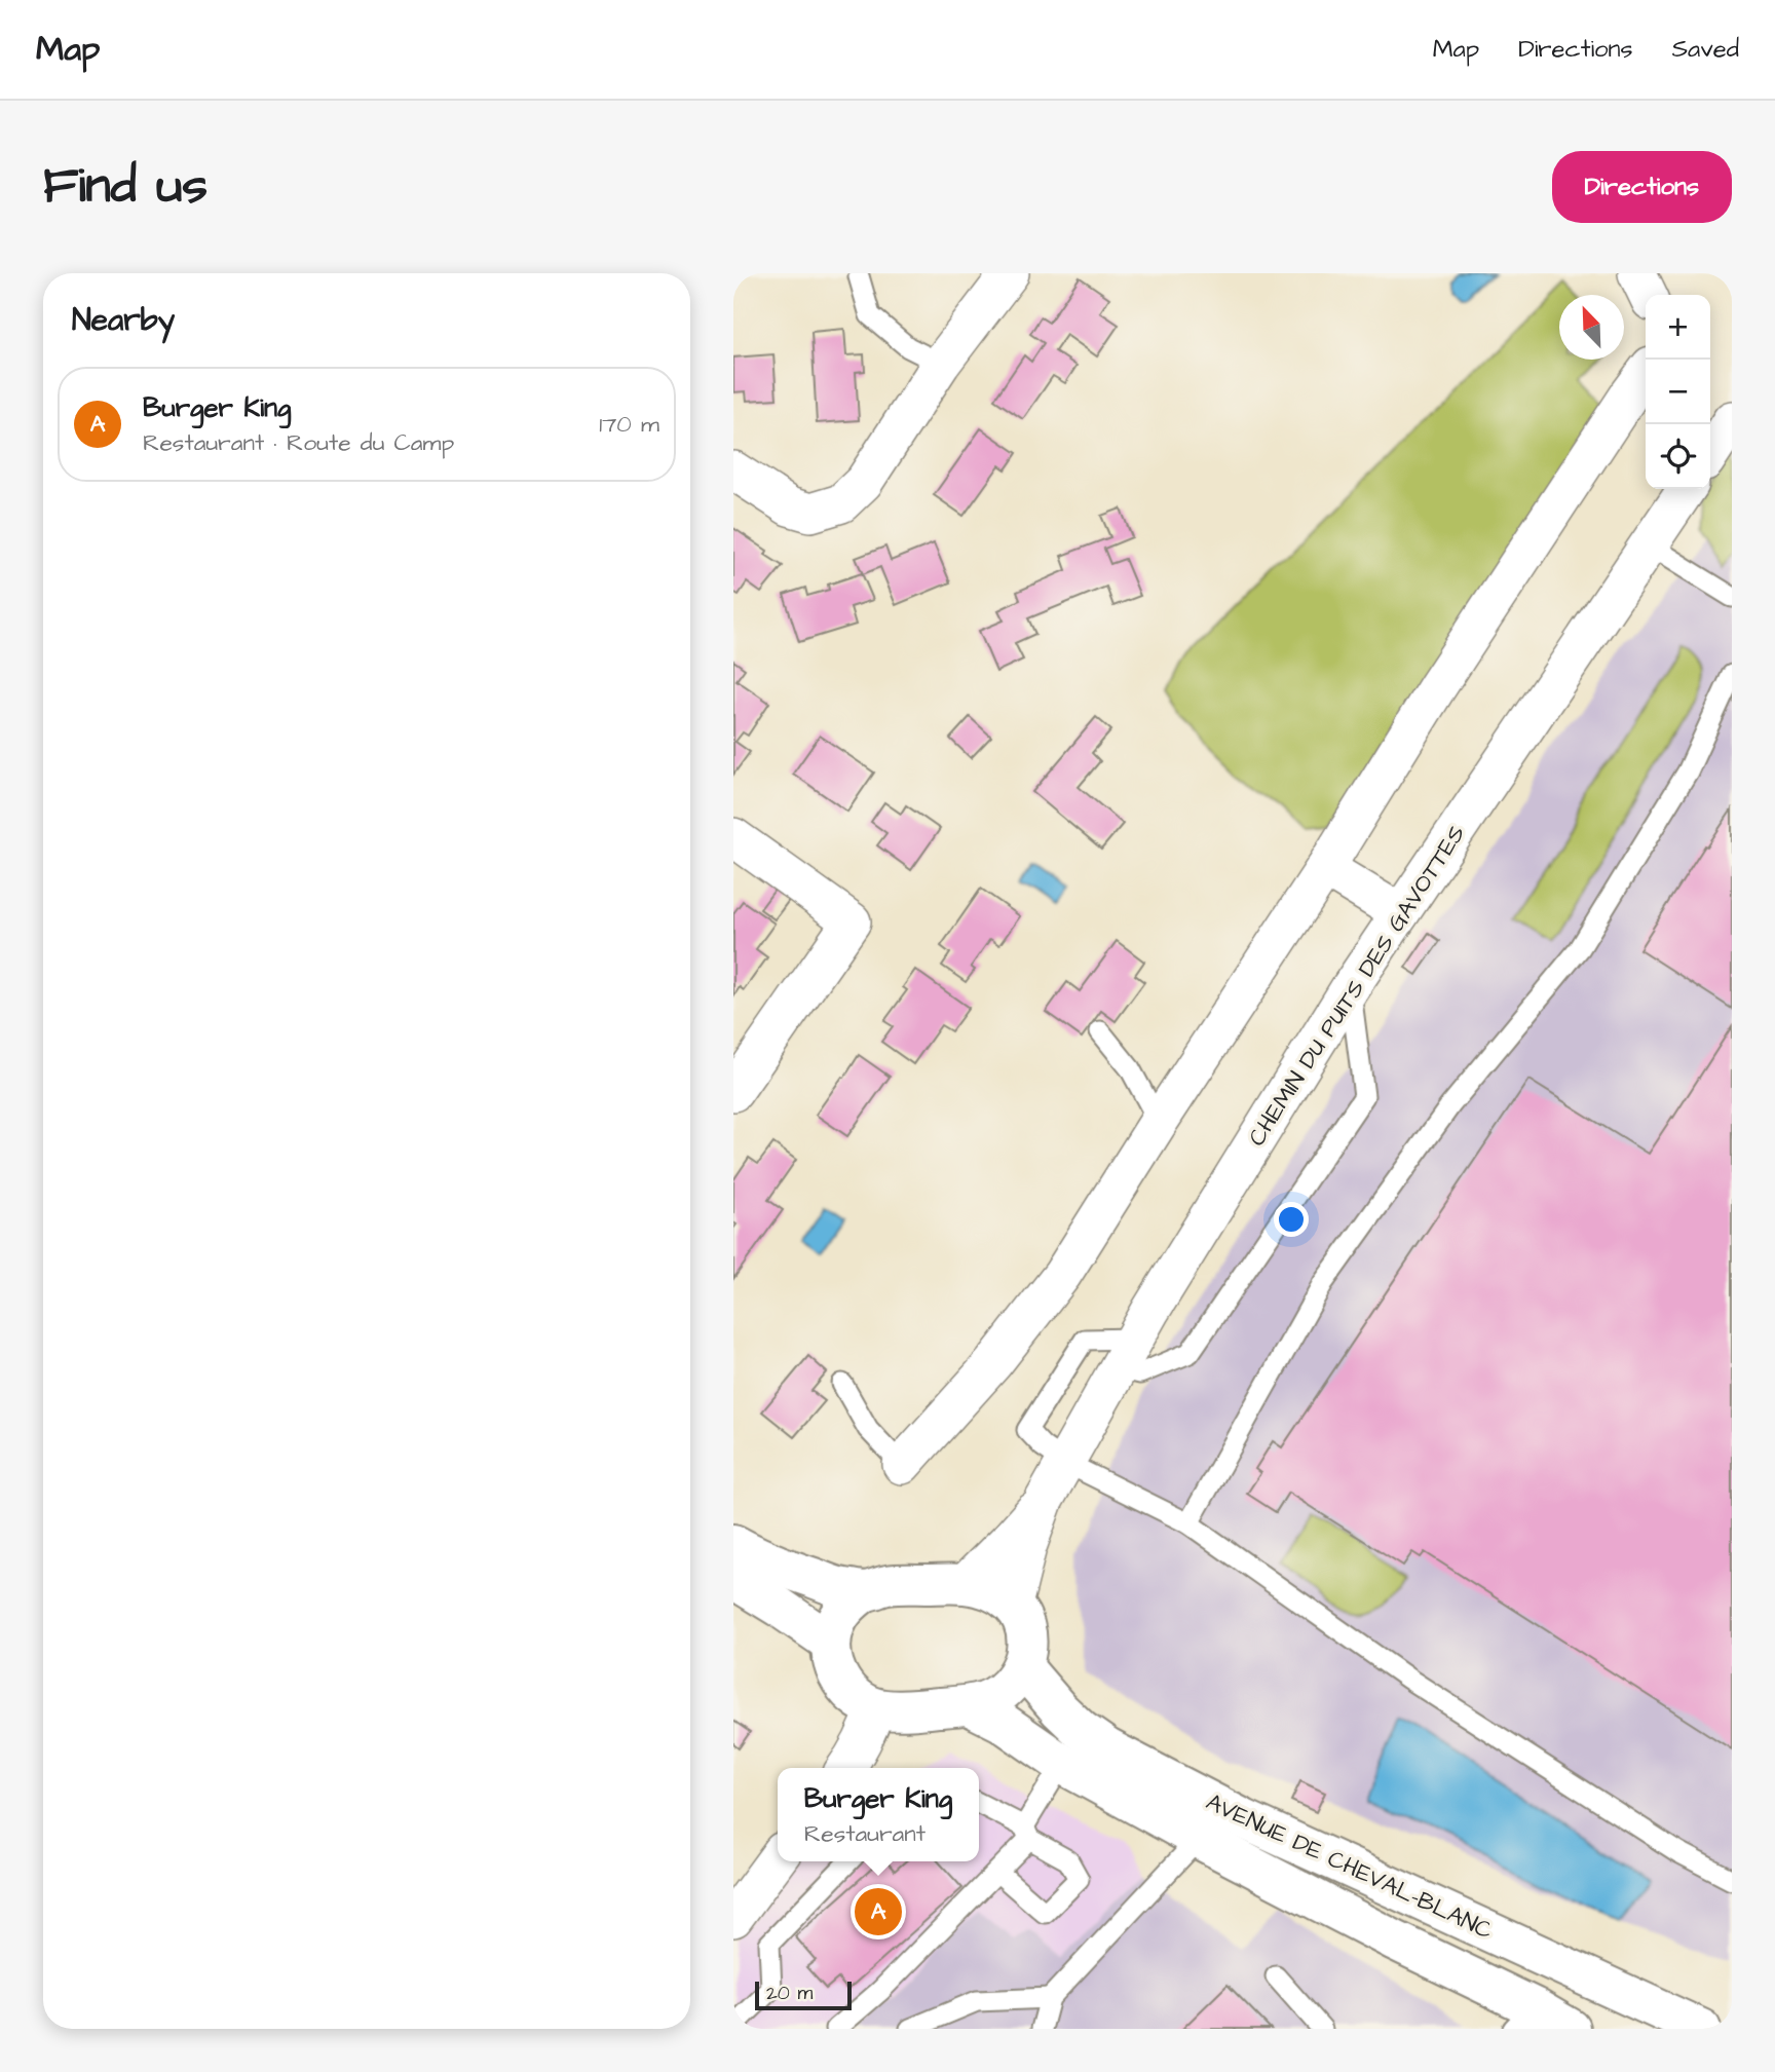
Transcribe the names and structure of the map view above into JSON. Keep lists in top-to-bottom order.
{
  "streets": {
    "main road": ["AVENUE DE CHEVAL-BLANC"],
    "street": ["CHEMIN DU PUITS DES GAVOTTES"]
  },
  "crossings": [
    ["CHEMIN DU PUITS DES GAVOTTES", "AVENUE DE CHEVAL-BLANC"]
  ],
  "scale_bar": "20 m",
  "north": "top left",
  "page": {
    "header": "Map",
    "nav": ["Map", "Directions", "Saved"],
    "buttons": "Directions",
    "title": "Find us",
    "heading": "Nearby",
    "map_buttons": ["+", "−"],
    "list": [
      {
        "mark": "A",
        "name": "Burger King",
        "note": "Restaurant · Route du Camp",
        "value": "170 m"
      }
    ],
    "popup": ["Burger King", "Restaurant"],
    "pins": "A",
    "scale": "20 m"
  }
}
